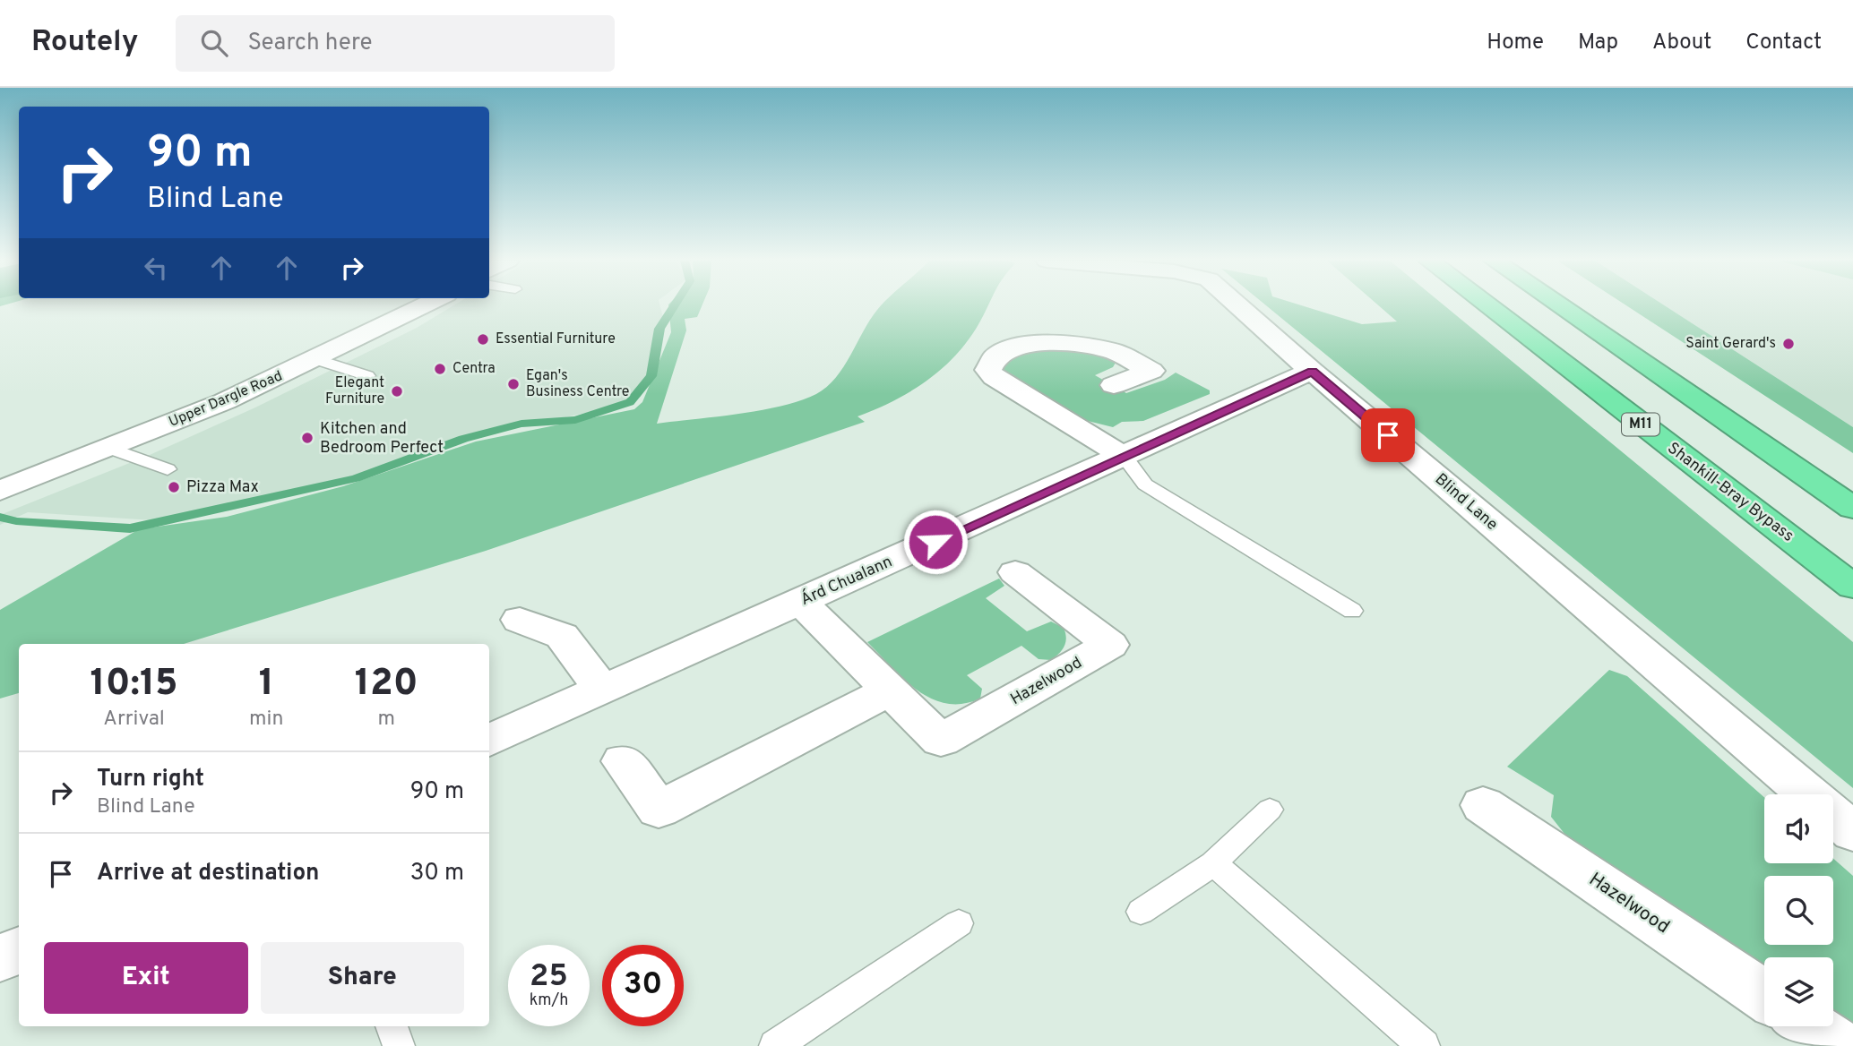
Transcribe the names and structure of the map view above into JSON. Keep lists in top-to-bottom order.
{
  "streets": {
    "highway": ["M11", "Shankill-Bray Bypass"],
    "street": [
      "Upper Dargle Road",
      "Blind Lane",
      "Árd Chualann",
      "Hazelwood"
    ]
  },
  "crossings": [
    ["Blind Lane", "Árd Chualann"],
    ["Árd Chualann", "Hazelwood"]
  ],
  "places": [
    "Essential Furniture",
    "Saint Gerard's",
    "Centra",
    "Egan's Business Centre",
    "Elegant Furniture",
    "Kitchen and Bedroom Perfect",
    "Pizza Max"
  ],
  "page": {
    "header": "Routely",
    "search": "Search here",
    "nav": [
      "Home",
      "Map",
      "About",
      "Contact"
    ],
    "turn": ["90 m", "Blind Lane"],
    "eta": [
      "10:15",
      "Arrival",
      "1",
      "min",
      "120",
      "m"
    ],
    "list": [
      {
        "name": "Turn right",
        "note": "Blind Lane",
        "value": "90 m"
      },
      {
        "name": "Arrive at destination",
        "value": "30 m"
      }
    ],
    "buttons": ["Exit", "Share"],
    "speed": "25 km/h",
    "limit": "30"
  }
}
